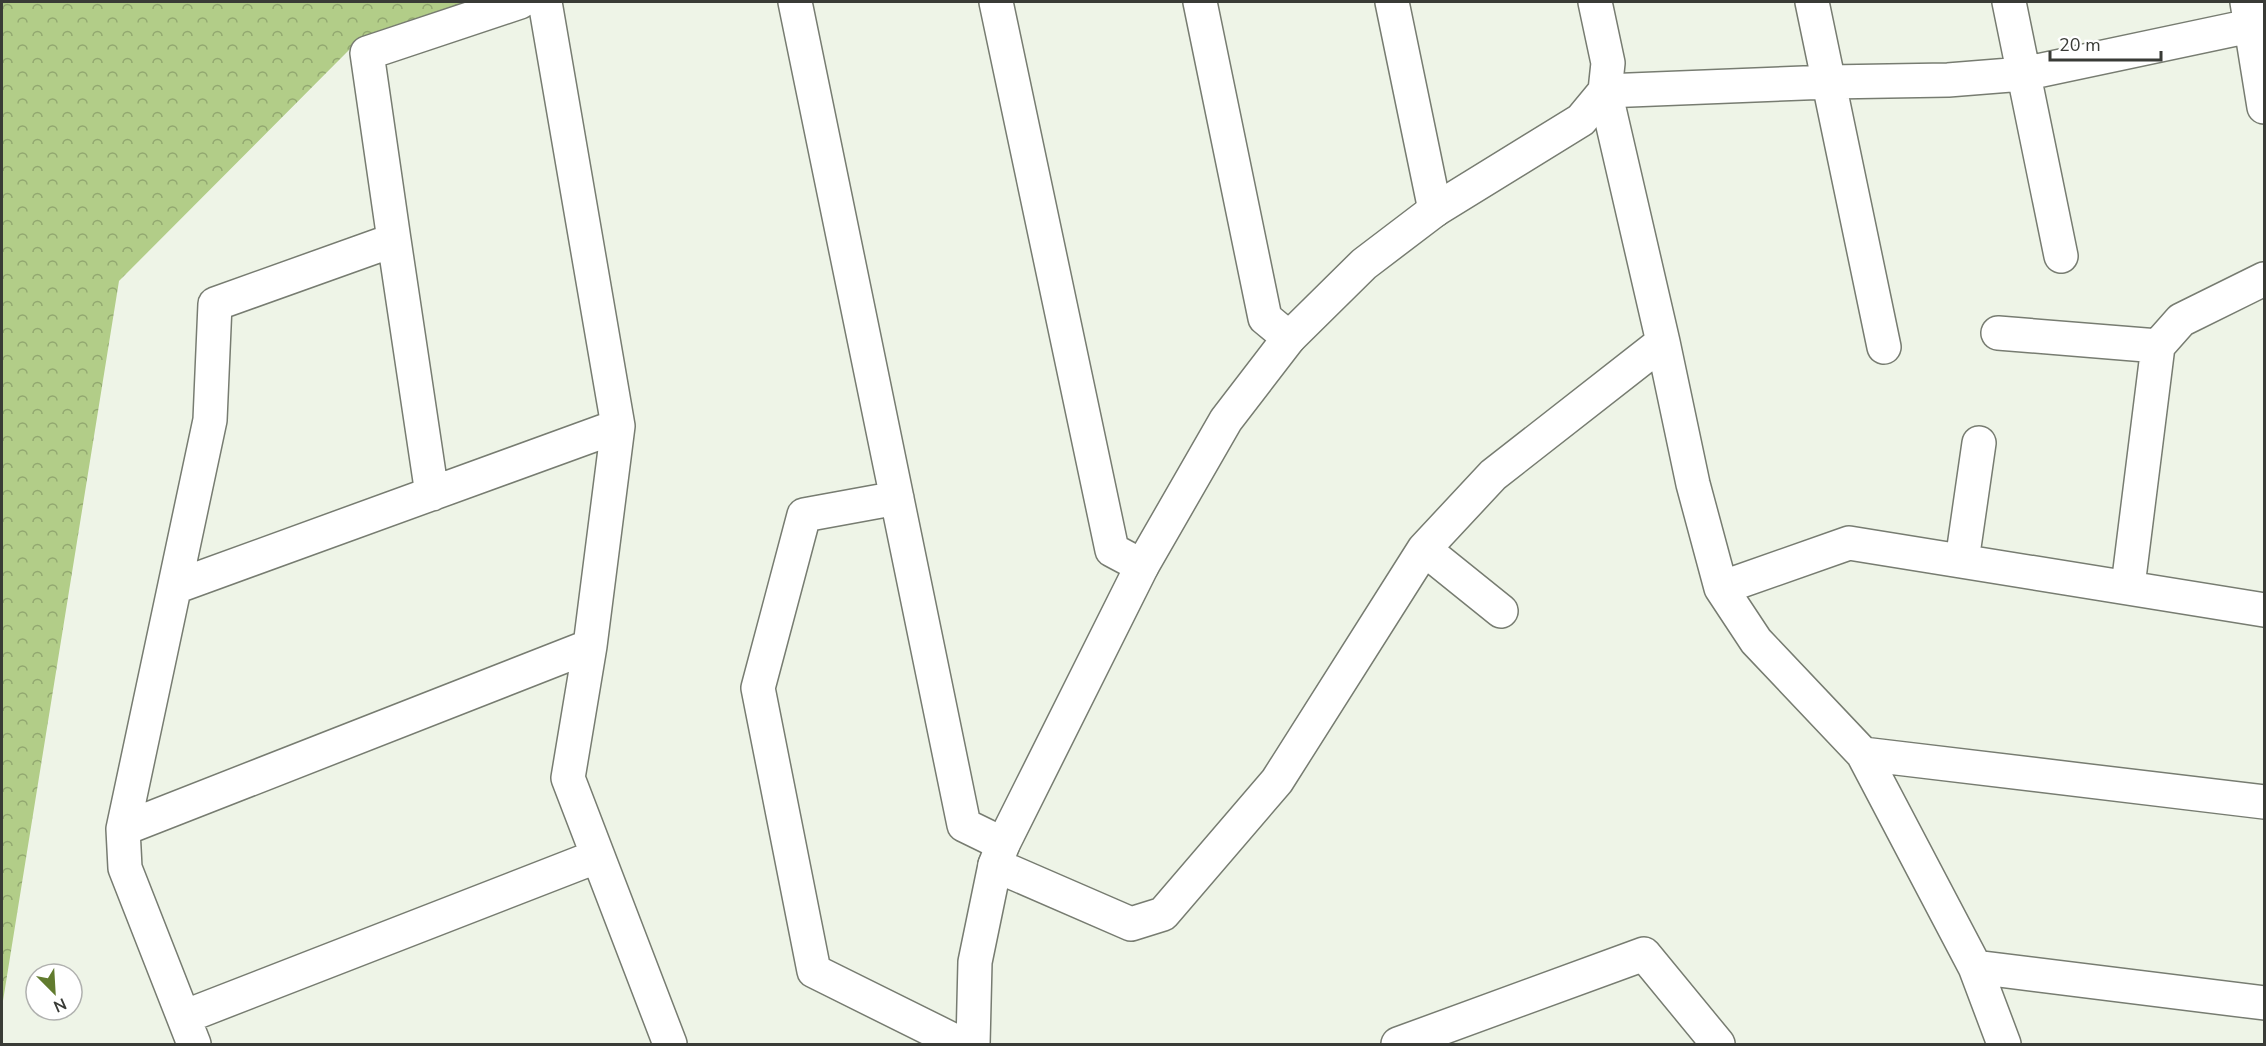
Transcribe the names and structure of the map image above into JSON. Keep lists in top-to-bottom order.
{
  "scale_bar": "20 m",
  "north": "bottom right"
}
